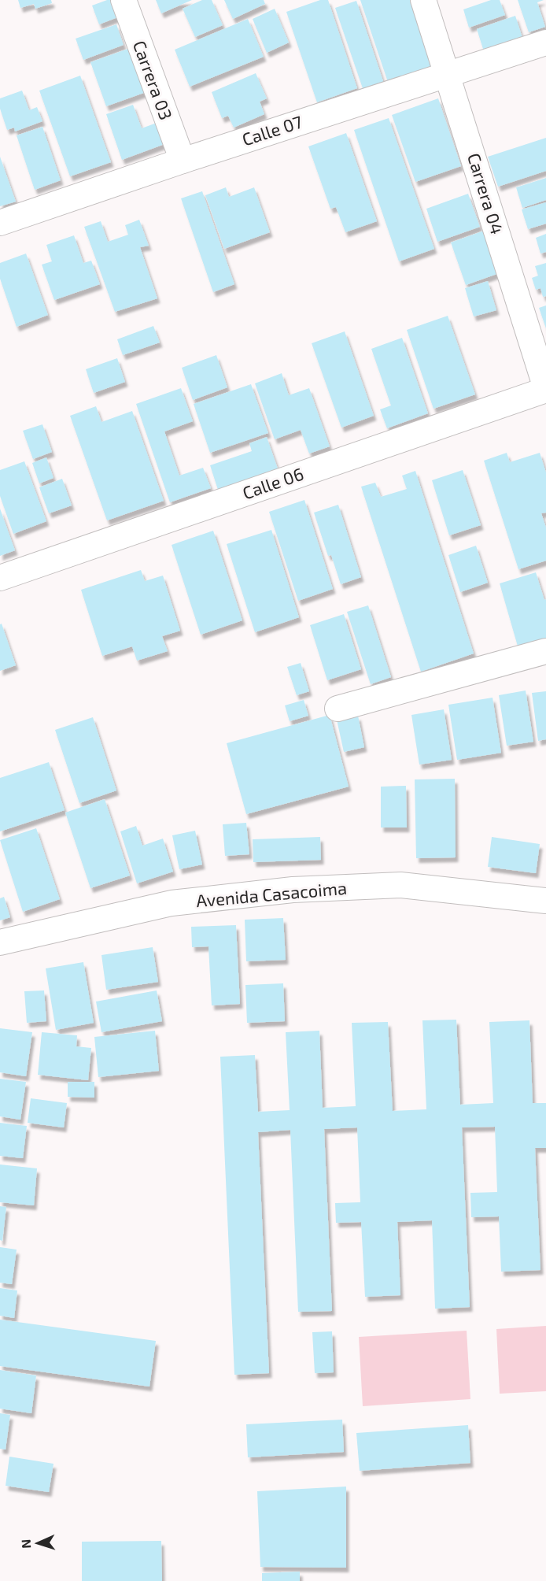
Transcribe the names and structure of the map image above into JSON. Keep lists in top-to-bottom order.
{
  "streets": {
    "street": [
      "Carrera 03",
      "Calle 07",
      "Carrera 04",
      "Calle 06",
      "Avenida Casacoima"
    ]
  },
  "crossings": [
    ["Carrera 03", "Calle 07"],
    ["Calle 07", "Carrera 04"],
    ["Carrera 04", "Calle 06"]
  ],
  "north": "left"
}
